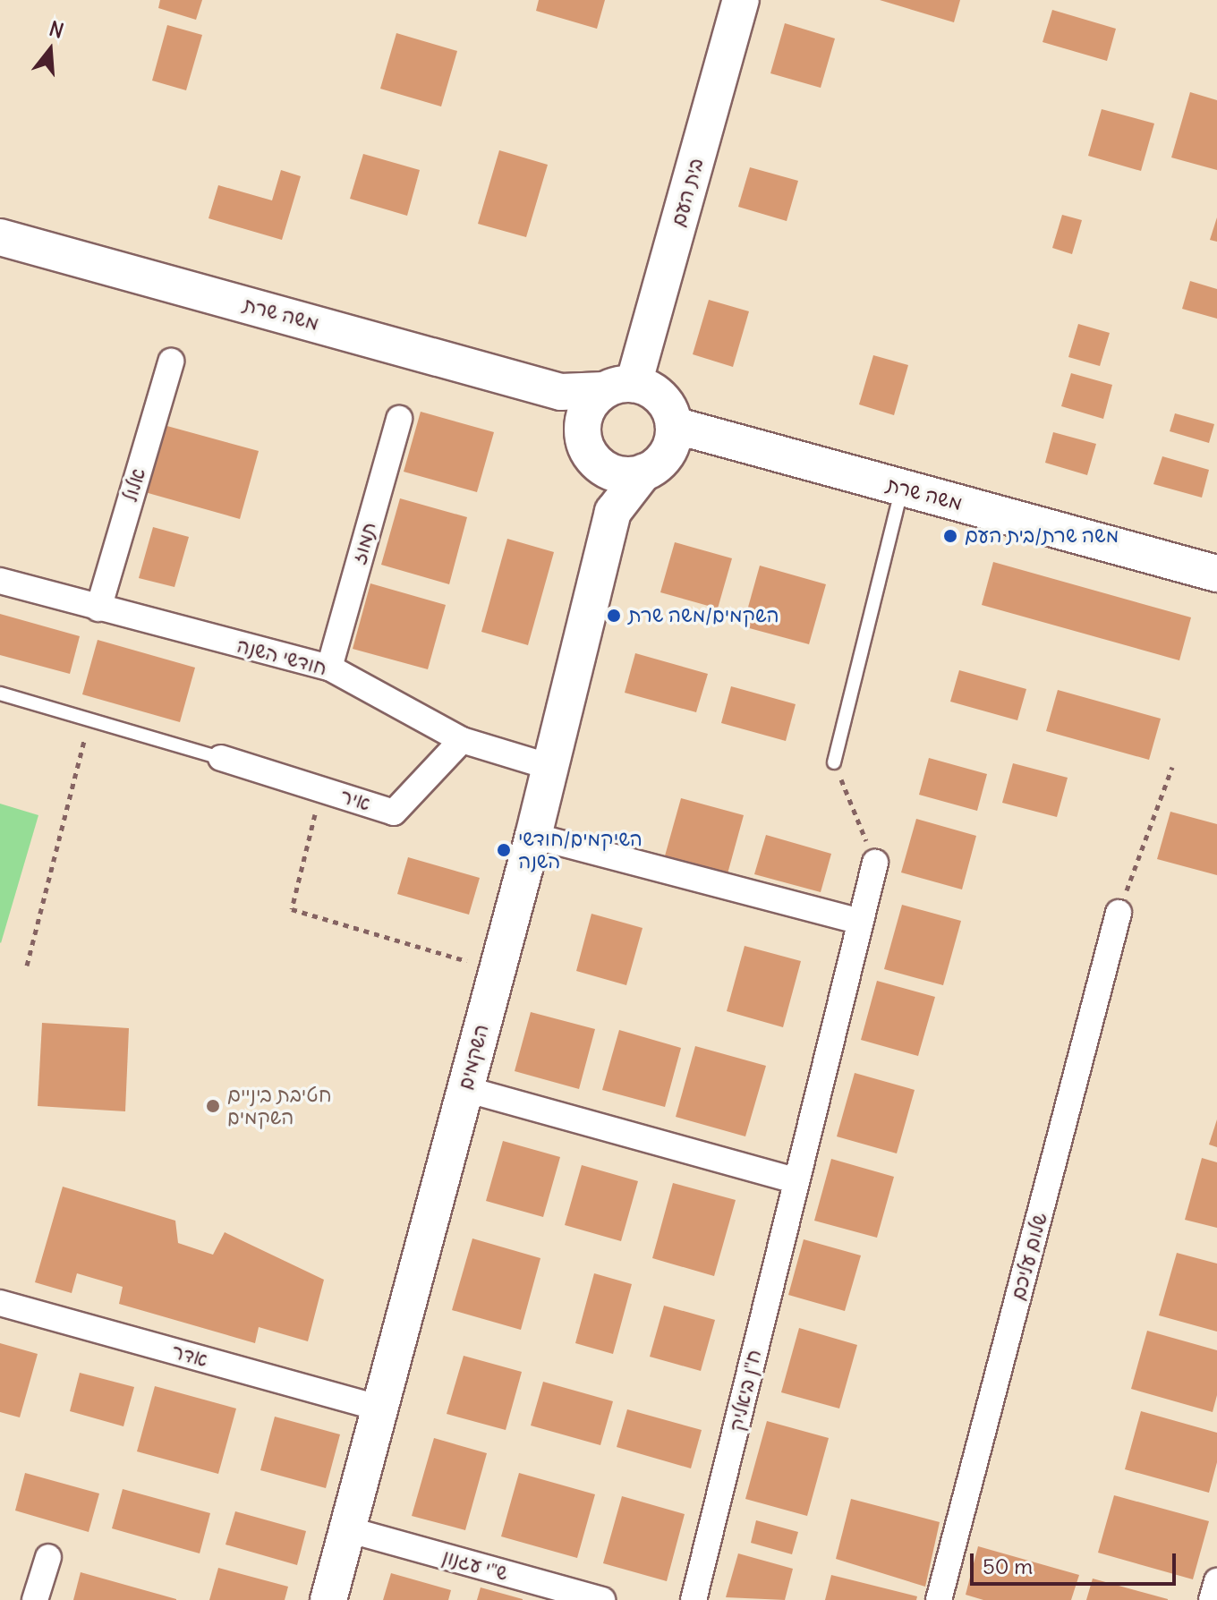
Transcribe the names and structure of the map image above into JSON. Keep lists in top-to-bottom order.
{
  "streets": {
    "street": [
      "בית העם",
      "משה שרת",
      "אלול",
      "תמוז",
      "חודשי השנה",
      "איר",
      "השקמים",
      "שלום עליכם",
      "אדר",
      "ח\"ן ביאליק",
      "ש\"י עגנון"
    ]
  },
  "crossings": [
    ["בית העם", "משה שרת"],
    ["בית העם", "השקמים"],
    ["משה שרת", "השקמים"],
    ["אלול", "חודשי השנה"],
    ["תמוז", "חודשי השנה"],
    ["חודשי השנה", "איר"],
    ["חודשי השנה", "השקמים"],
    ["השקמים", "אדר"],
    ["השקמים", "ש\"י עגנון"]
  ],
  "places": [
    "משה שרת/בית העם",
    "השקמים/משה שרת",
    "השיקמים/חודשי השנה",
    "חטיבת ביניים השקמים"
  ],
  "scale_bar": "50 m",
  "north": "top"
}
